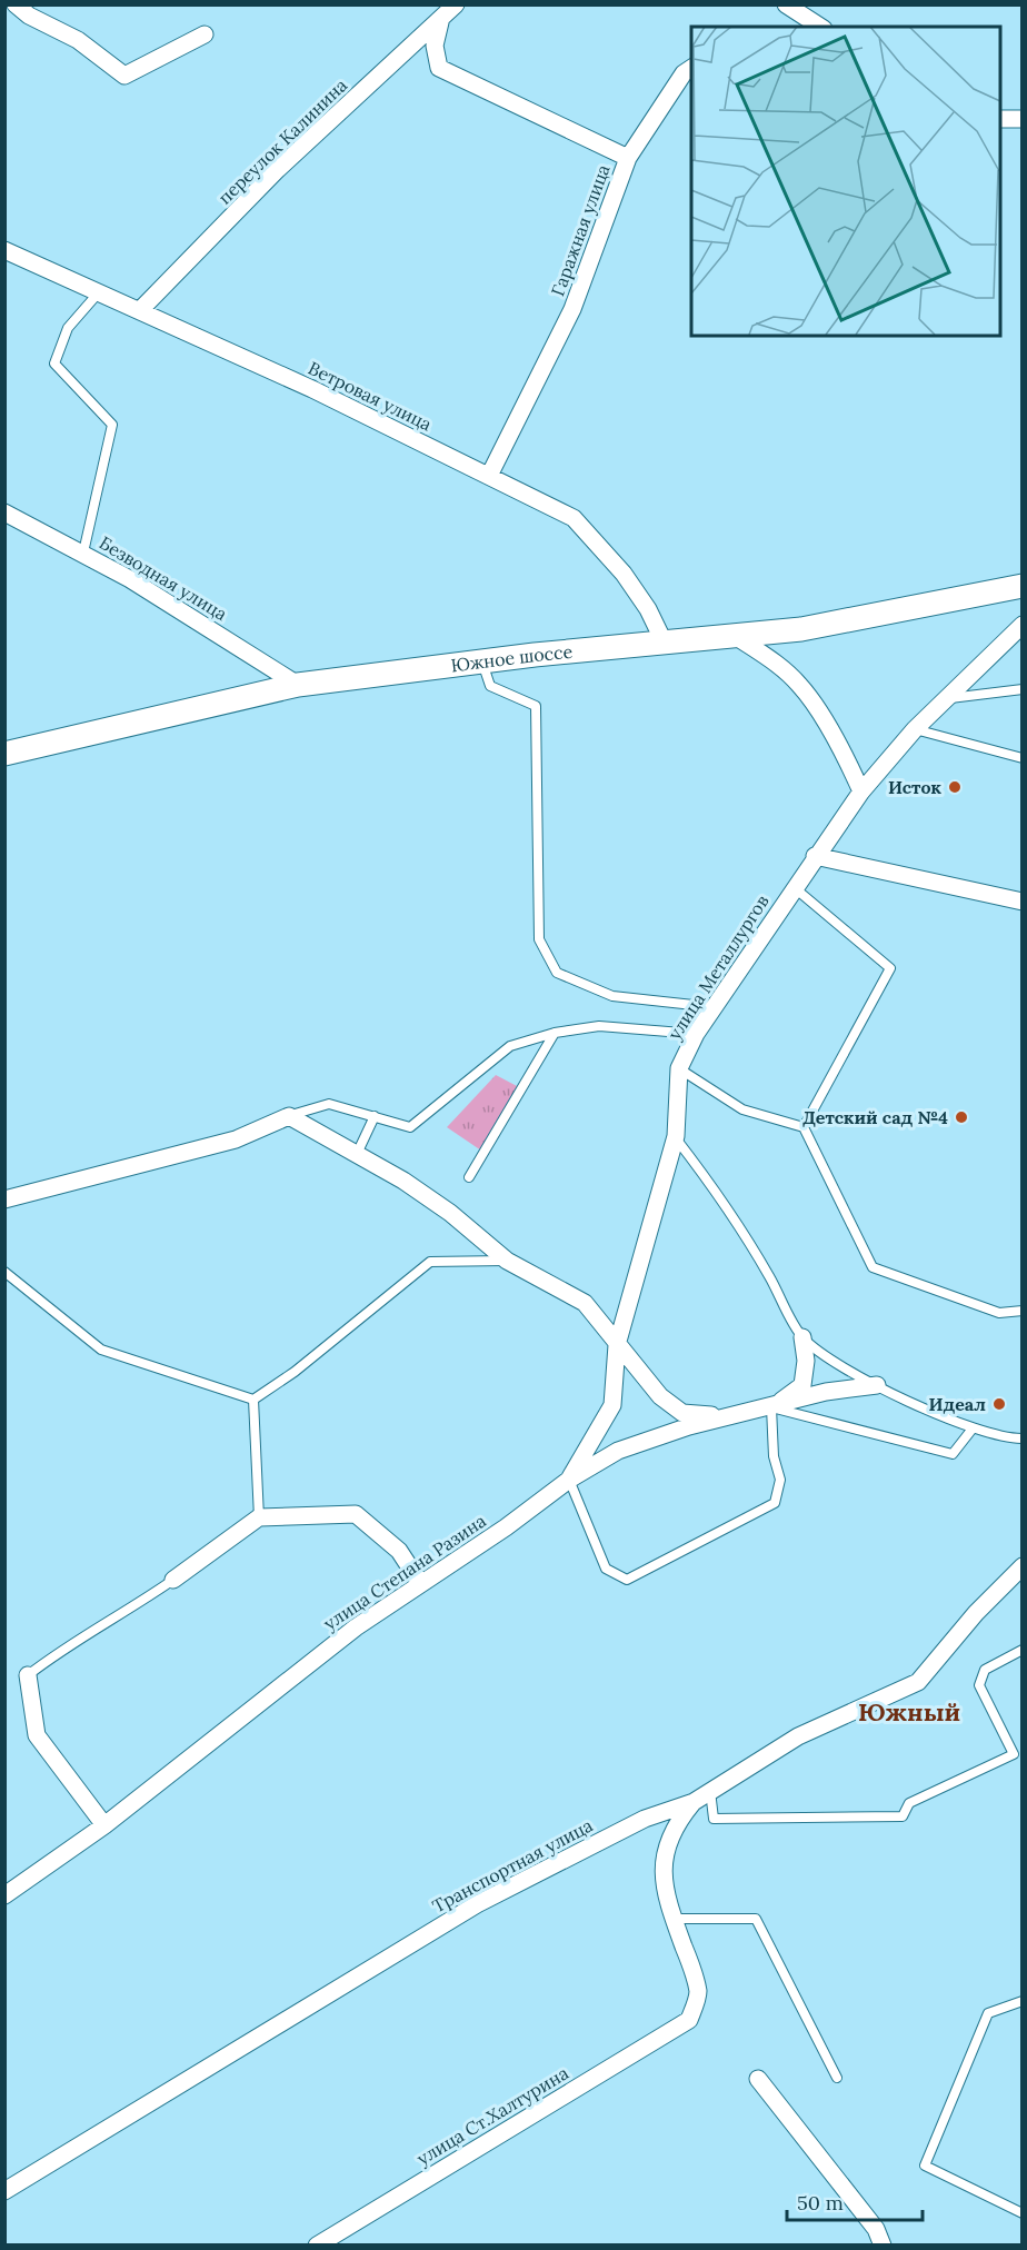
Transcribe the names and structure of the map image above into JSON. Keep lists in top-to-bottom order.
{
  "streets": {
    "street": [
      "переулок Калинина",
      "Гаражная улица",
      "Ветровая улица",
      "Безводная улица",
      "Южное шоссе",
      "улица Металлургов",
      "улица Степана Разина",
      "Транспортная улица",
      "улица Ст.Халтурина"
    ]
  },
  "crossings": [
    ["переулок Калинина", "Гаражная улица"],
    ["переулок Калинина", "Ветровая улица"],
    ["Гаражная улица", "Ветровая улица"],
    ["Ветровая улица", "Южное шоссе"],
    ["Безводная улица", "Южное шоссе"],
    ["улица Металлургов", "улица Степана Разина"]
  ],
  "districts": ["Южный"],
  "places": ["Исток", "Детский сад №4", "Идеал"],
  "scale_bar": "50 m"
}
